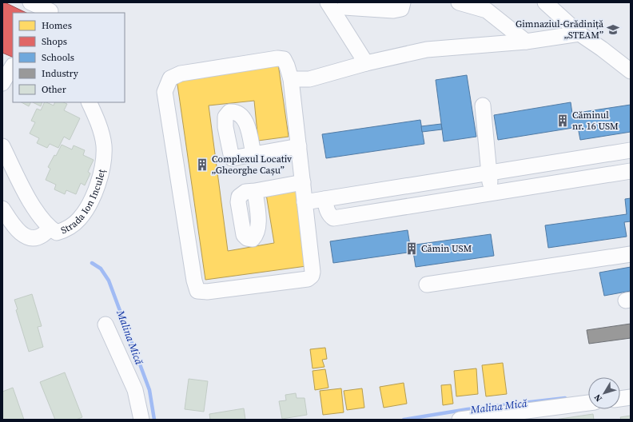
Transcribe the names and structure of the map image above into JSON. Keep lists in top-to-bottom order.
{
  "streets": {
    "street": ["Strada Ion Inculeț"]
  },
  "water": ["Malina Mică"],
  "places": {
    "school or university": ["Gimnaziul-Grădiniță „STEAM”"],
    "building": ["Căminul nr. 16 USM", "Complexul Locativ „Gheorghe Cașu”", "Cămin USM"]
  },
  "legend": [
    "Homes",
    "Shops",
    "Schools",
    "Industry",
    "Other"
  ],
  "north": "bottom left"
}
